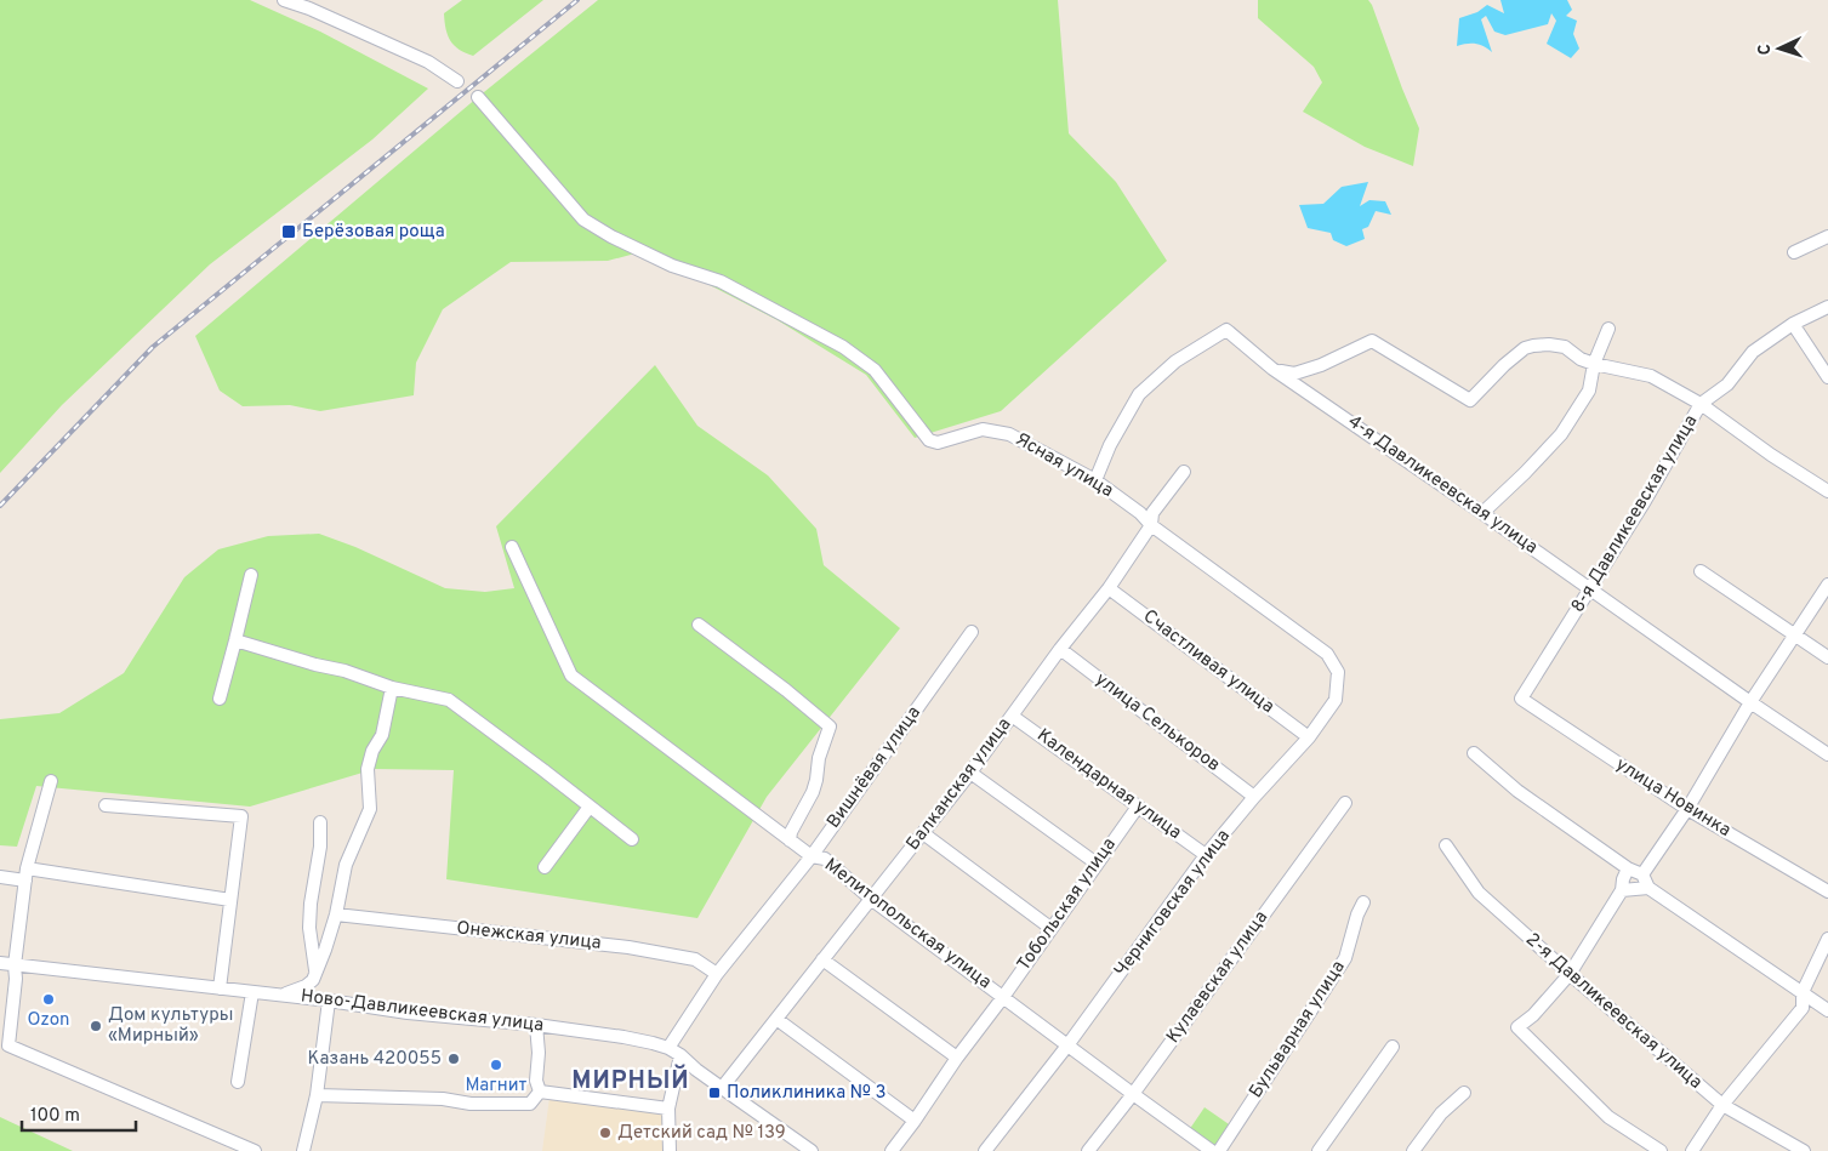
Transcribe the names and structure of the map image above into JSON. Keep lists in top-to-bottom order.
{
  "streets": {
    "street": [
      "Ясная улица",
      "4-я Давликеевская улица",
      "8-я Давликеевская улица",
      "Счастливая улица",
      "улица Селькоров",
      "Вишнёвая улица",
      "Балканская улица",
      "Календарная улица",
      "улица Новинка",
      "Черниговская улица",
      "Тобольская улица",
      "Мелитопольская улица",
      "Онежская улица",
      "Кулаевская улица",
      "Ново-Давликеевская улица",
      "2-я Давликеевская улица",
      "Бульварная улица"
    ]
  },
  "crossings": [
    ["Ясная улица", "4-я Давликеевская улица"],
    ["Ясная улица", "Балканская улица"],
    ["Ясная улица", "Черниговская улица"],
    ["4-я Давликеевская улица", "8-я Давликеевская улица"],
    ["8-я Давликеевская улица", "улица Новинка"],
    ["Счастливая улица", "Балканская улица"],
    ["Счастливая улица", "Черниговская улица"],
    ["улица Селькоров", "Балканская улица"],
    ["улица Селькоров", "Черниговская улица"],
    ["Вишнёвая улица", "Мелитопольская улица"],
    ["Вишнёвая улица", "Онежская улица"],
    ["Вишнёвая улица", "Ново-Давликеевская улица"],
    ["Балканская улица", "Календарная улица"],
    ["Балканская улица", "Мелитопольская улица"],
    ["Балканская улица", "Ново-Давликеевская улица"],
    ["Календарная улица", "Черниговская улица"],
    ["Календарная улица", "Тобольская улица"],
    ["Черниговская улица", "Мелитопольская улица"],
    ["Тобольская улица", "Мелитопольская улица"],
    ["Мелитопольская улица", "Кулаевская улица"]
  ],
  "districts": ["МИРНЫЙ"],
  "places": {
    "transit": ["Берёзовая роща", "Поликлиника № 3"],
    "other": [
      "Ozon",
      "Дом культуры «Мирный»",
      "Казань 420055",
      "Магнит",
      "Детский сад № 139"
    ]
  },
  "scale_bar": "100 m",
  "north": "left"
}
